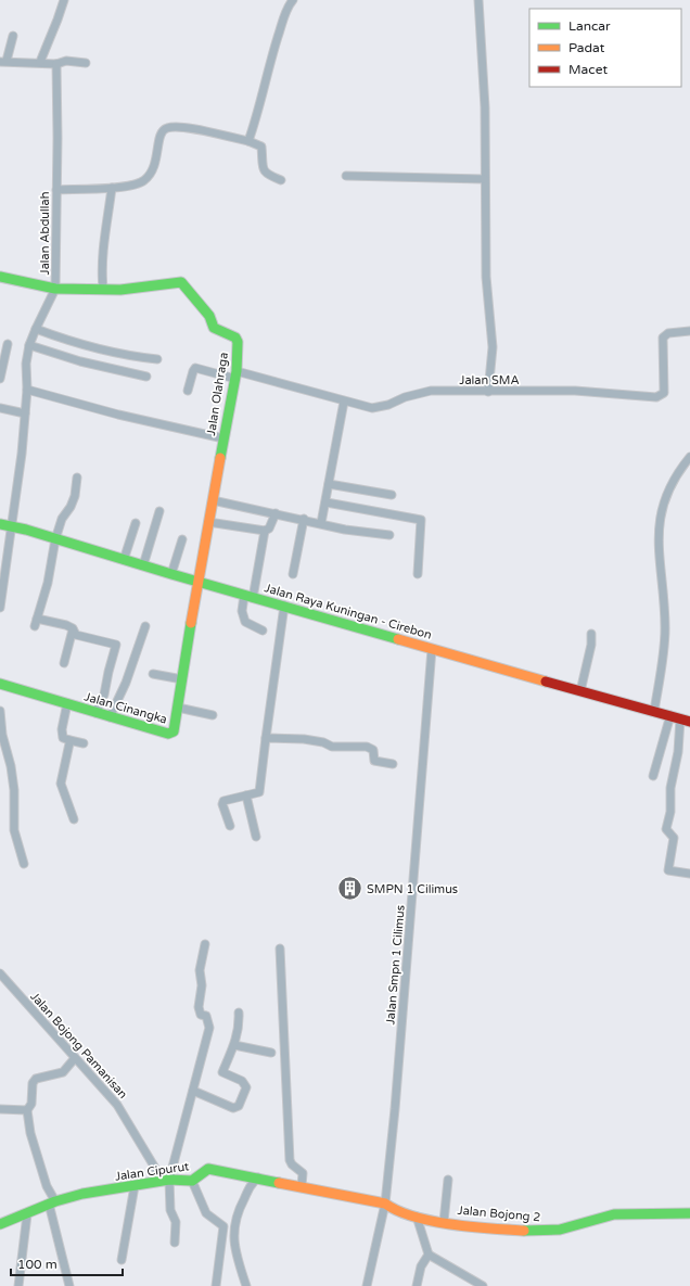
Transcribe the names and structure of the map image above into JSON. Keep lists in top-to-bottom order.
{
  "streets": {
    "main road": [
      "Jalan Olahraga",
      "Jalan Raya Kuningan - Cirebon",
      "Jalan Cinangka",
      "Jalan Cipurut",
      "Jalan Bojong 2"
    ],
    "street": [
      "Jalan Abdullah",
      "Jalan SMA",
      "Jalan Smpn 1 Cilimus",
      "Jalan Bojong Pamanisan"
    ]
  },
  "crossings": [
    ["Jalan Abdullah", "Jalan Olahraga"],
    ["Jalan Abdullah", "Jalan Raya Kuningan - Cirebon"],
    ["Jalan SMA", "Jalan Olahraga"],
    ["Jalan Olahraga", "Jalan Raya Kuningan - Cirebon"],
    ["Jalan Olahraga", "Jalan Cinangka"],
    ["Jalan Raya Kuningan - Cirebon", "Jalan Cinangka"],
    ["Jalan Raya Kuningan - Cirebon", "Jalan Smpn 1 Cilimus"],
    ["Jalan Smpn 1 Cilimus", "Jalan Cipurut"],
    ["Jalan Smpn 1 Cilimus", "Jalan Bojong 2"],
    ["Jalan Bojong Pamanisan", "Jalan Cipurut"],
    ["Jalan Cipurut", "Jalan Bojong 2"]
  ],
  "places": {
    "building": ["SMPN 1 Cilimus"]
  },
  "legend": ["Lancar", "Padat", "Macet"],
  "scale_bar": "100 m"
}
